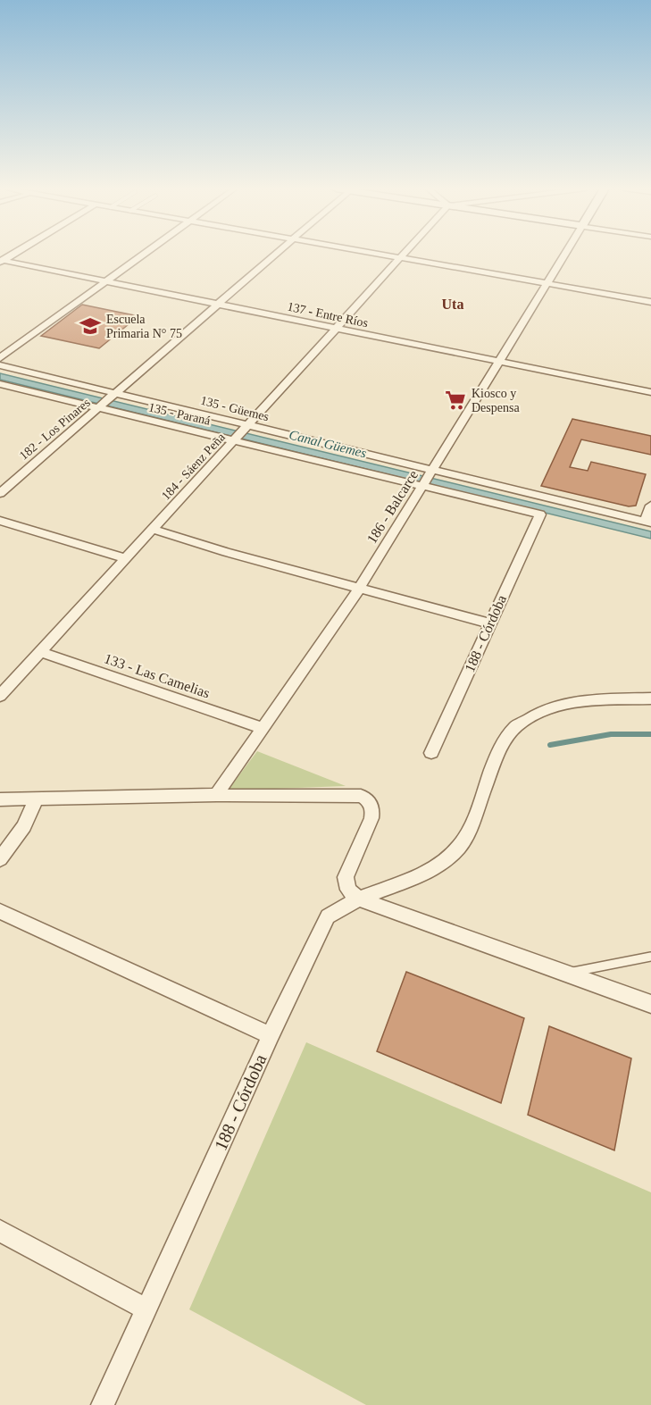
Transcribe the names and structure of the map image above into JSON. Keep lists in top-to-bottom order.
{
  "streets": {
    "street": [
      "137 - Entre Ríos",
      "135 - Güemes",
      "135 - Paraná",
      "182 - Los Pinares",
      "184 - Sáenz Peña",
      "186 - Balcarce",
      "188 - Córdoba",
      "133 - Las Camelias"
    ]
  },
  "crossings": [
    ["137 - Entre Ríos", "182 - Los Pinares"],
    ["137 - Entre Ríos", "184 - Sáenz Peña"],
    ["137 - Entre Ríos", "186 - Balcarce"],
    ["135 - Güemes", "135 - Paraná"],
    ["135 - Güemes", "182 - Los Pinares"],
    ["135 - Güemes", "184 - Sáenz Peña"],
    ["135 - Güemes", "186 - Balcarce"],
    ["135 - Paraná", "182 - Los Pinares"],
    ["135 - Paraná", "184 - Sáenz Peña"],
    ["135 - Paraná", "186 - Balcarce"],
    ["135 - Paraná", "188 - Córdoba"],
    ["184 - Sáenz Peña", "133 - Las Camelias"],
    ["186 - Balcarce", "133 - Las Camelias"]
  ],
  "districts": ["Uta"],
  "water": ["Canal Güemes"],
  "places": {
    "school or university": ["Escuela Primaria N° 75"],
    "supermarket": ["Kiosco y Despensa"]
  }
}
